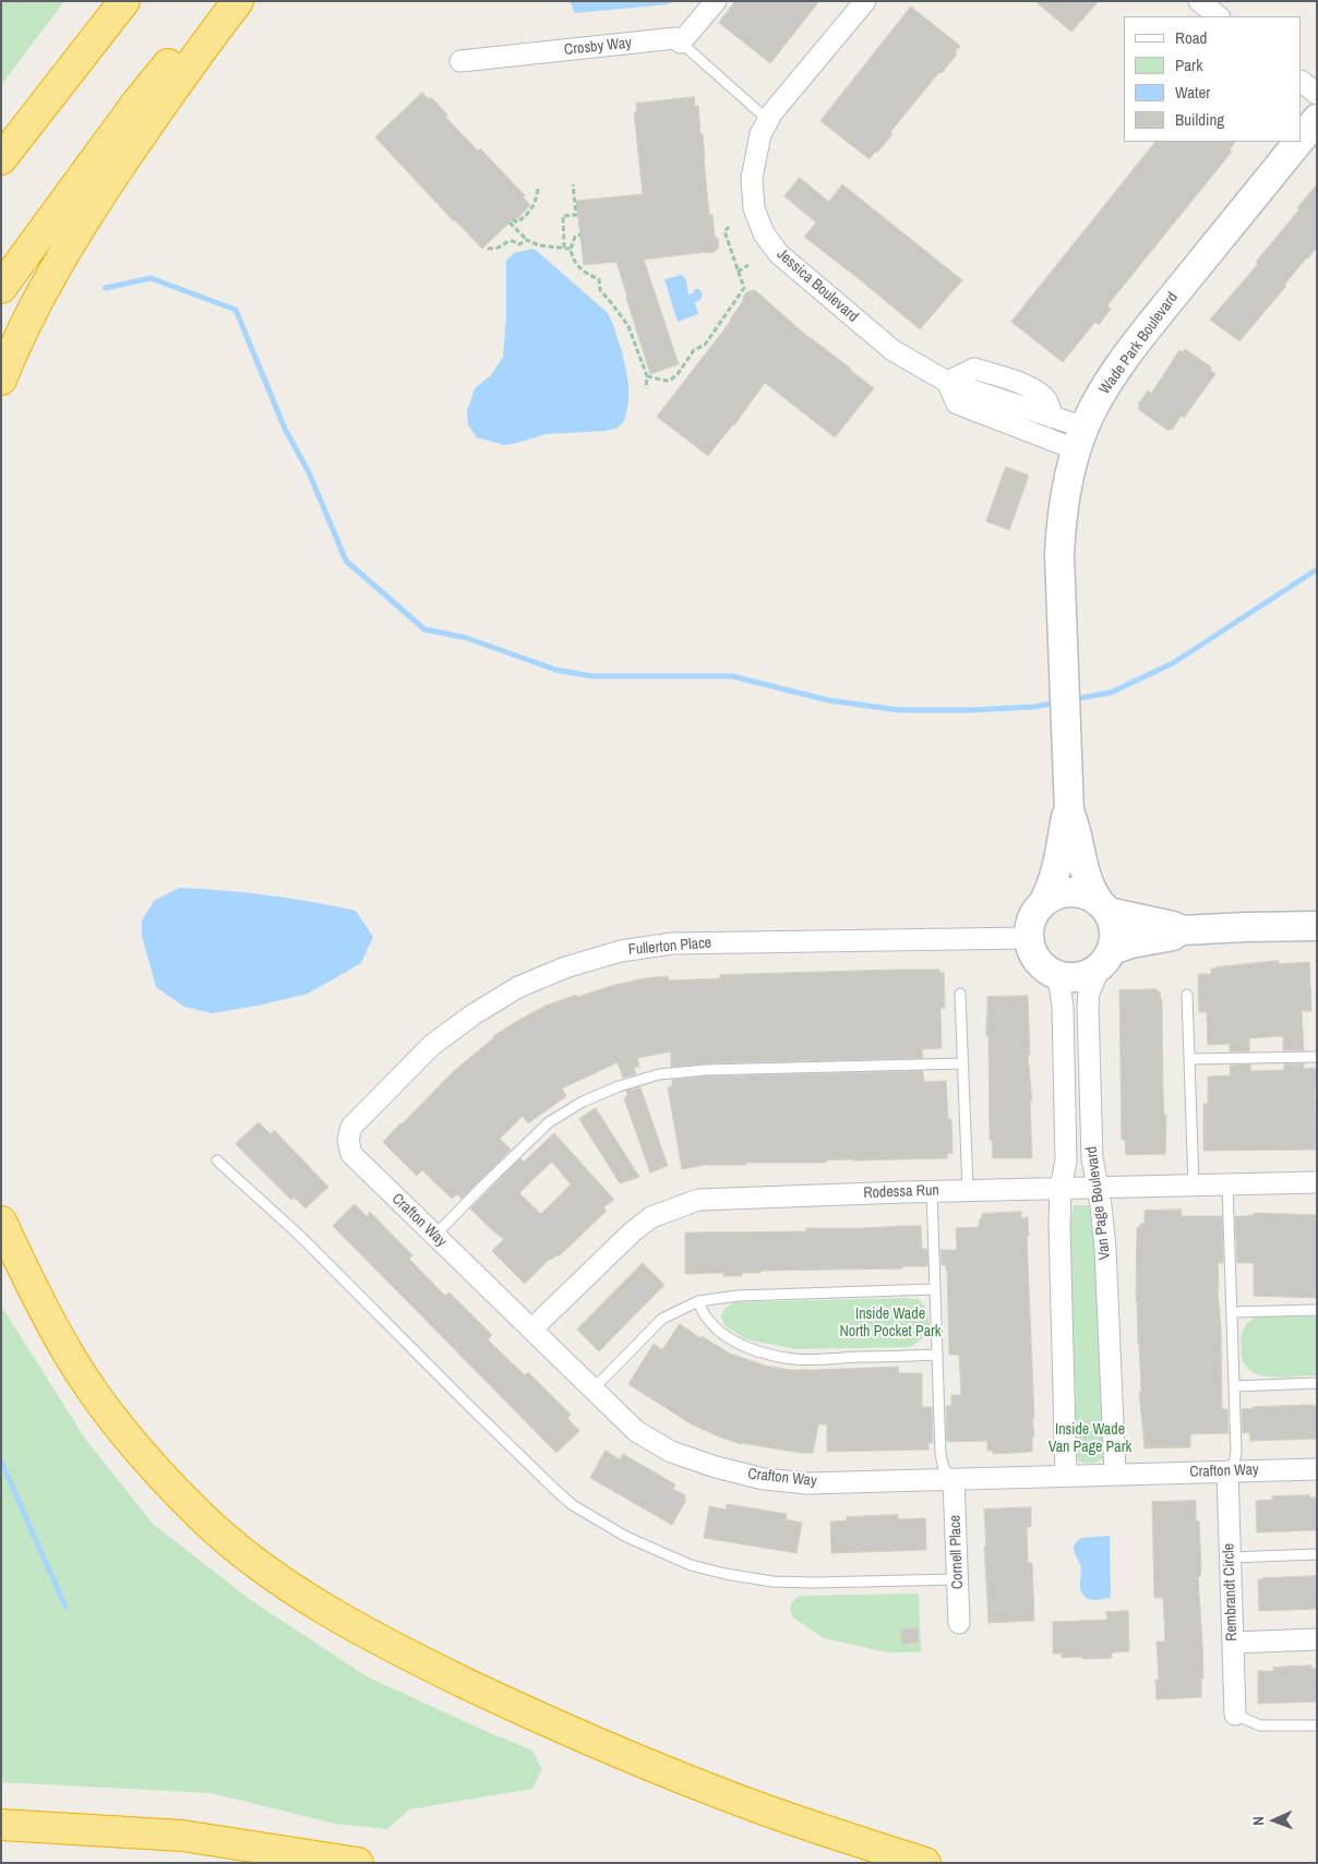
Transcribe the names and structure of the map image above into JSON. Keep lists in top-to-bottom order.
{
  "streets": {
    "street": [
      "Crosby Way",
      "Jessica Boulevard",
      "Wade Park Boulevard",
      "Fullerton Place",
      "Rodessa Run",
      "Van Page Boulevard",
      "Crafton Way",
      "Cornell Place",
      "Rembrandt Circle"
    ]
  },
  "crossings": [
    ["Jessica Boulevard", "Wade Park Boulevard"],
    ["Wade Park Boulevard", "Fullerton Place"],
    ["Wade Park Boulevard", "Van Page Boulevard"],
    ["Fullerton Place", "Van Page Boulevard"],
    ["Fullerton Place", "Crafton Way"],
    ["Rodessa Run", "Van Page Boulevard"],
    ["Rodessa Run", "Crafton Way"],
    ["Van Page Boulevard", "Crafton Way"],
    ["Crafton Way", "Cornell Place"],
    ["Crafton Way", "Rembrandt Circle"]
  ],
  "parks": ["Inside Wade North Pocket Park", "Inside Wade Van Page Park"],
  "legend": [
    "Road",
    "Park",
    "Water",
    "Building"
  ],
  "north": "left"
}
